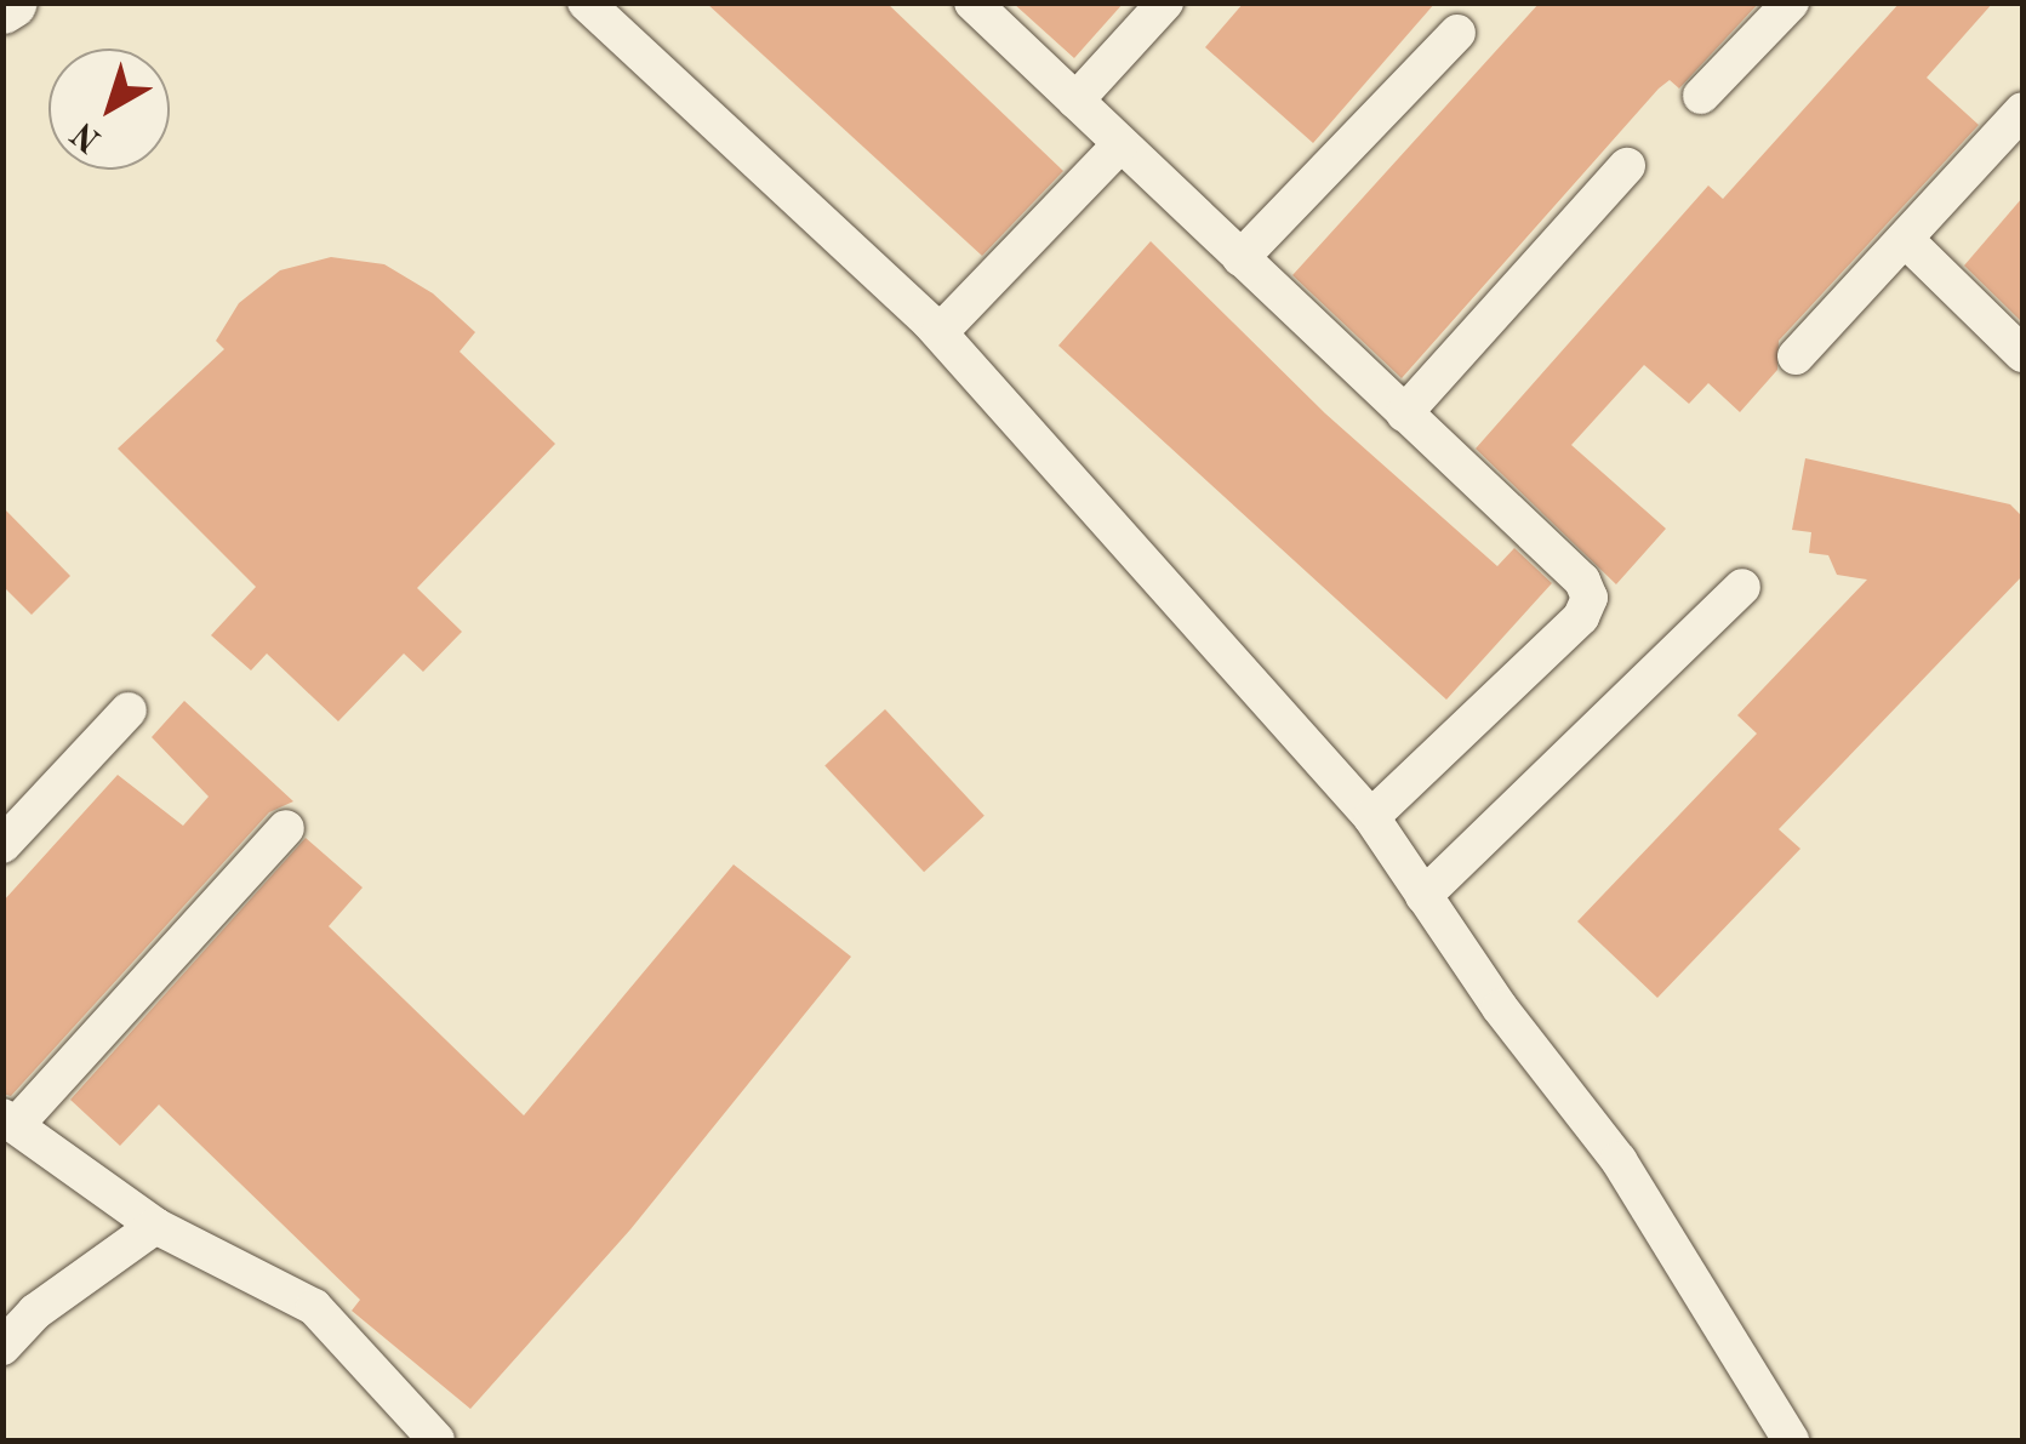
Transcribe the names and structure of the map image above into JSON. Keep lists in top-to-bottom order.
{
  "north": "bottom left"
}
